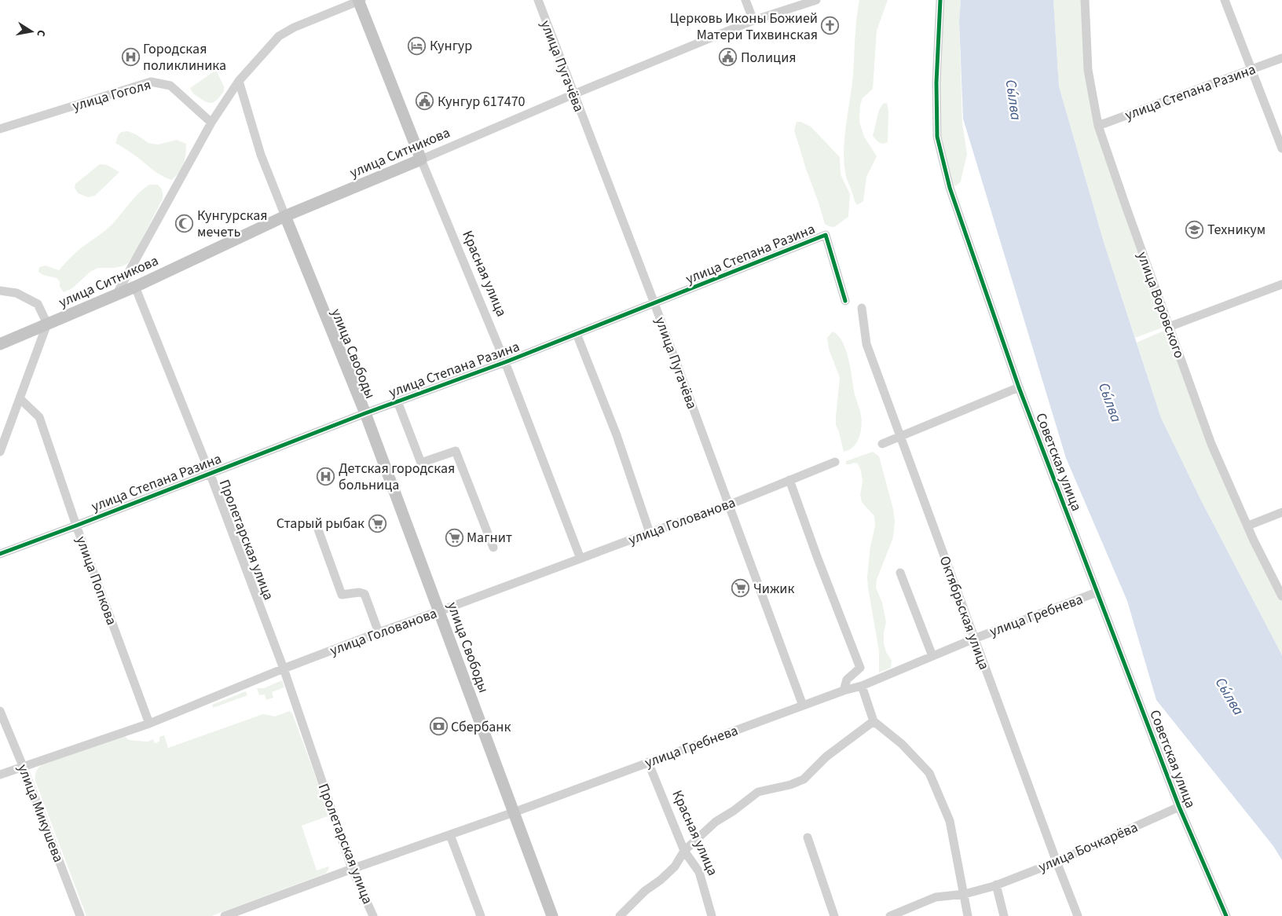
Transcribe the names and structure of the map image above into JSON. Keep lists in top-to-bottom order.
{
  "streets": {
    "main road": ["улица Ситникова", "Красная улица", "улица Свободы"],
    "street": [
      "улица Пугачёва",
      "улица Степана Разина",
      "улица Гоголя",
      "улица Воровского",
      "Советская улица",
      "улица Голованова",
      "Пролетарская улица",
      "улица Попкова",
      "Октябрьская улица",
      "улица Гребнева",
      "улица Микушева",
      "улица Бочкарёва"
    ]
  },
  "crossings": [
    ["улица Пугачёва", "улица Степана Разина"],
    ["улица Пугачёва", "улица Ситникова"],
    ["улица Пугачёва", "улица Голованова"],
    ["улица Пугачёва", "улица Гребнева"],
    ["улица Степана Разина", "Красная улица"],
    ["улица Степана Разина", "улица Воровского"],
    ["улица Степана Разина", "улица Свободы"],
    ["улица Степана Разина", "Пролетарская улица"],
    ["улица Степана Разина", "улица Попкова"],
    ["улица Ситникова", "Красная улица"],
    ["улица Ситникова", "улица Свободы"],
    ["улица Ситникова", "Пролетарская улица"],
    ["Красная улица", "улица Голованова"],
    ["Красная улица", "улица Гребнева"],
    ["улица Свободы", "улица Голованова"],
    ["улица Свободы", "улица Гребнева"],
    ["Советская улица", "улица Гребнева"],
    ["Советская улица", "улица Бочкарёва"],
    ["улица Голованова", "Пролетарская улица"],
    ["улица Голованова", "улица Попкова"],
    ["улица Голованова", "улица Микушева"],
    ["Пролетарская улица", "улица Гребнева"],
    ["Октябрьская улица", "улица Гребнева"],
    ["Октябрьская улица", "улица Бочкарёва"]
  ],
  "water": ["Сы́лва"],
  "places": {
    "church": ["Церковь Иконы Божией Матери Тихвинская"],
    "hotel": ["Кунгур"],
    "hospital": ["Городская поликлиника", "Детская городская больница"],
    "public building": ["Полиция", "Кунгур 617470"],
    "mosque": ["Кунгурская мечеть"],
    "school or university": ["Техникум"],
    "supermarket": ["Старый рыбак", "Магнит", "Чижик"],
    "bank": ["Сбербанк"]
  },
  "north": "right"
}
